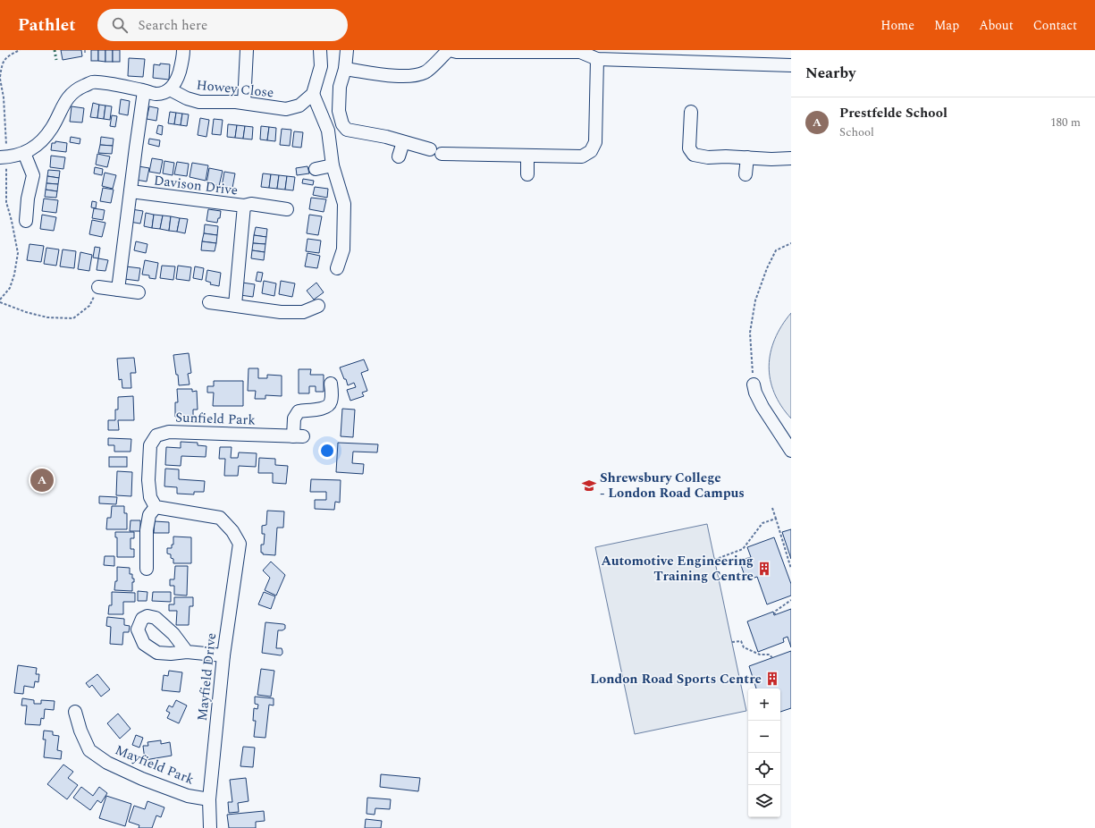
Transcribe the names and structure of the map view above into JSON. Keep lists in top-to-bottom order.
{
  "streets": {
    "street": [
      "Howey Close",
      "Davison Drive",
      "Sunfield Park",
      "Mayfield Drive",
      "Mayfield Park"
    ]
  },
  "crossings": [
    ["Sunfield Park", "Mayfield Drive"],
    ["Mayfield Drive", "Mayfield Park"]
  ],
  "places": {
    "school or university": ["Shrewsbury College - London Road Campus"],
    "building": ["Automotive Engineering Training Centre", "London Road Sports Centre"]
  },
  "page": {
    "header": "Pathlet",
    "search": "Search here",
    "nav": [
      "Home",
      "Map",
      "About",
      "Contact"
    ],
    "heading": "Nearby",
    "list": [
      {
        "mark": "A",
        "name": "Prestfelde School",
        "note": "School",
        "value": "180 m"
      }
    ],
    "pins": "A",
    "map_buttons": ["+", "−"]
  }
}
